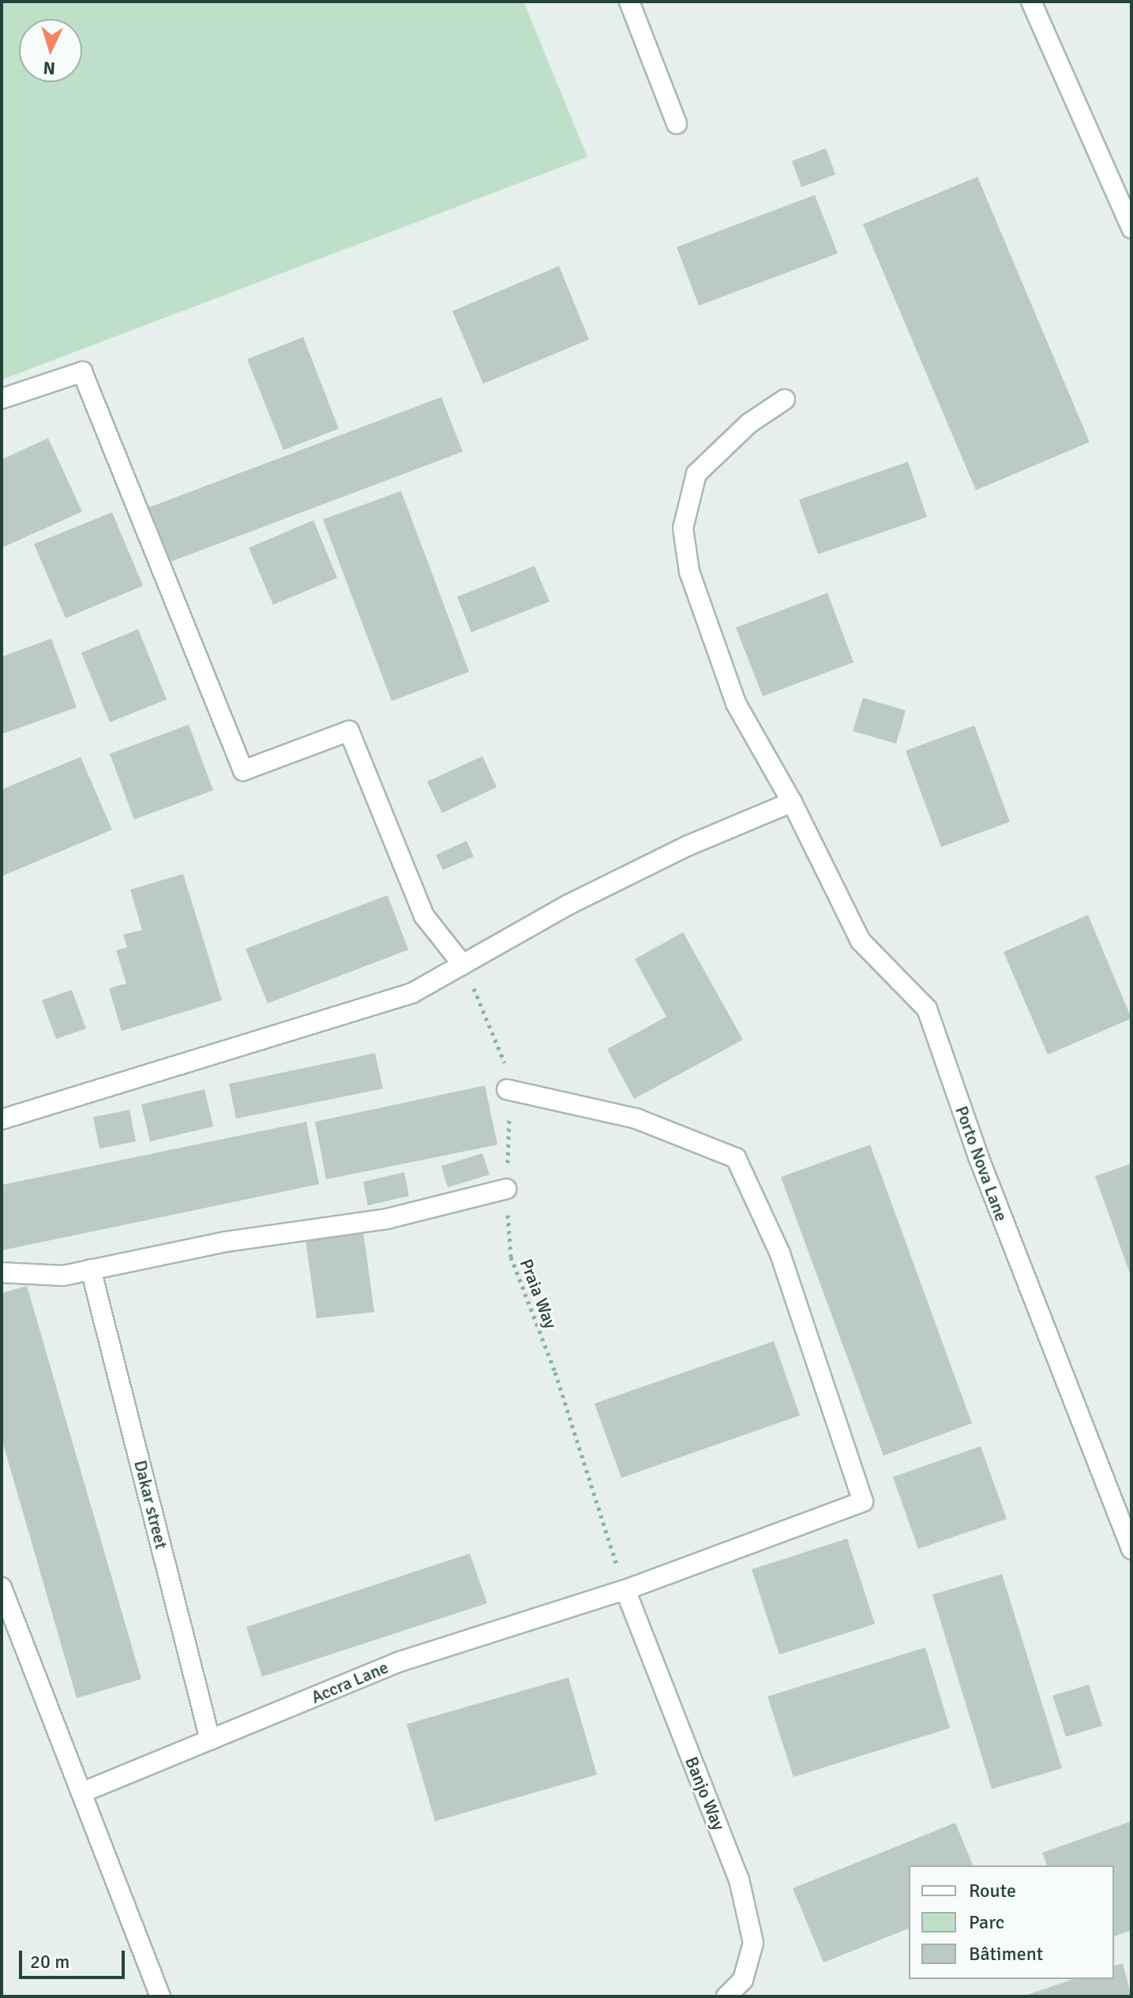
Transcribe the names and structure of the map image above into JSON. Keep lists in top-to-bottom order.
{
  "streets": {
    "street": [
      "Porto Nova Lane",
      "Dakar street",
      "Accra Lane",
      "Banjo Way"
    ],
    "path": ["Praia Way"]
  },
  "crossings": [
    ["Praia Way", "Accra Lane"],
    ["Praia Way", "Banjo Way"],
    ["Dakar street", "Accra Lane"],
    ["Accra Lane", "Banjo Way"]
  ],
  "legend": ["Route", "Parc", "Bâtiment"],
  "scale_bar": "20 m",
  "north": "bottom"
}
